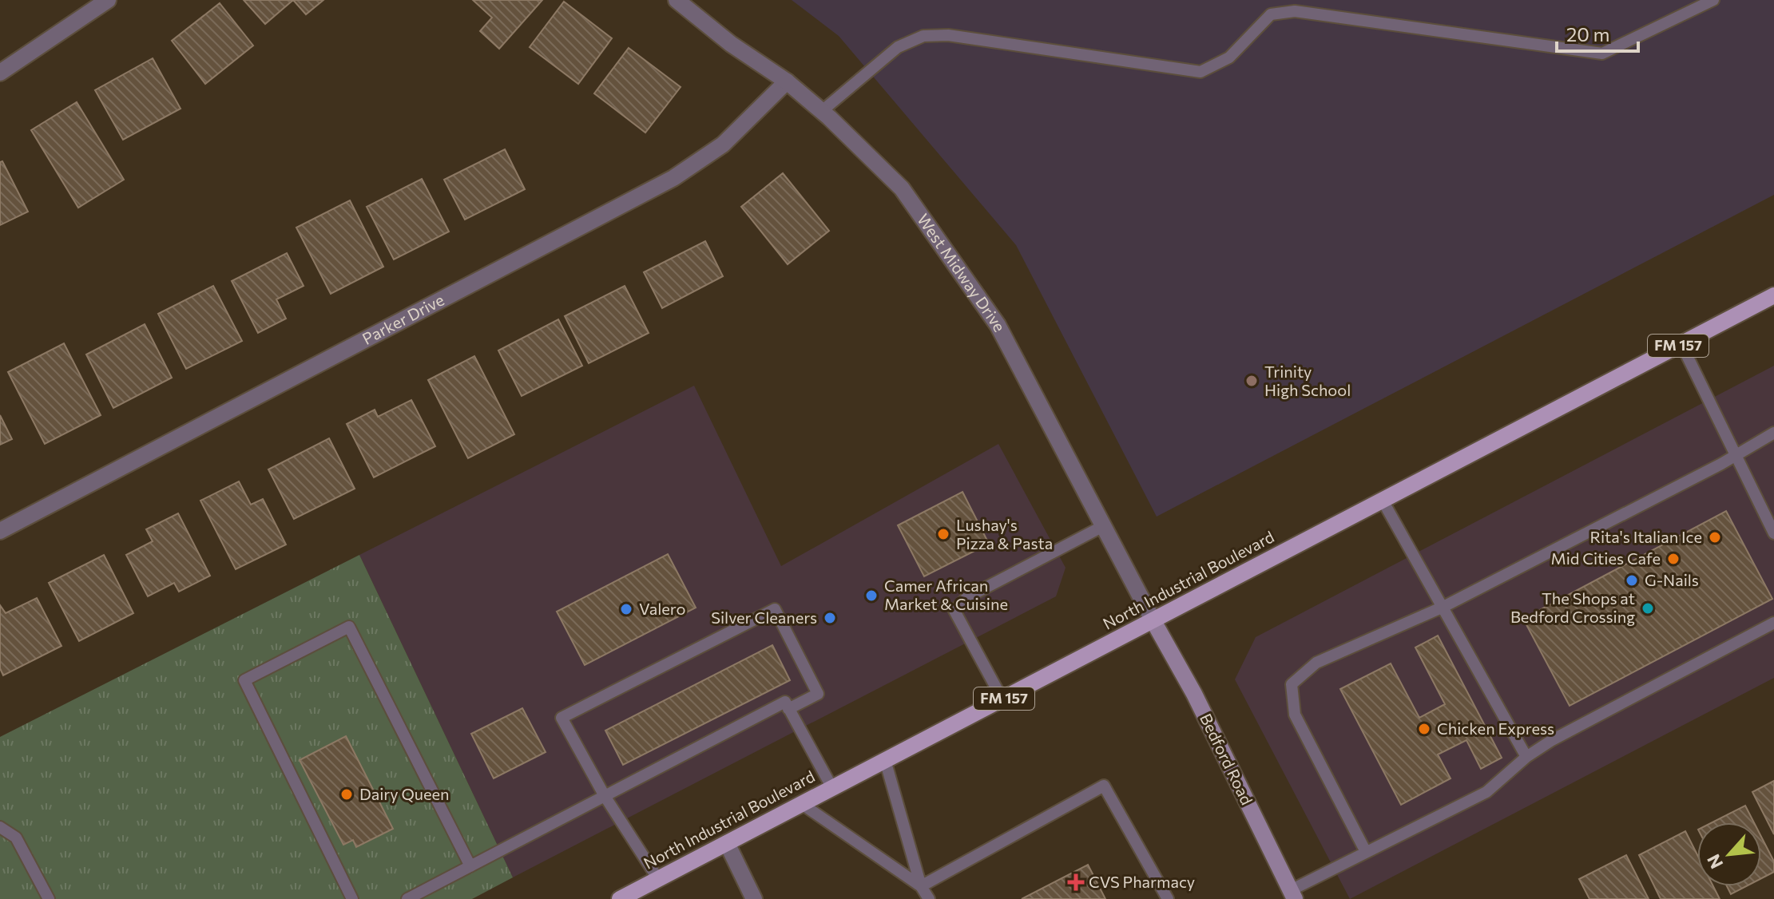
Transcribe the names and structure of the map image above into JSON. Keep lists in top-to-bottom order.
{
  "streets": {
    "main road": ["FM 157", "North Industrial Boulevard", "Bedford Road"],
    "street": ["West Midway Drive", "Parker Drive"]
  },
  "crossings": [
    ["West Midway Drive", "Parker Drive"],
    ["West Midway Drive", "North Industrial Boulevard"],
    ["West Midway Drive", "Bedford Road"],
    ["North Industrial Boulevard", "Bedford Road"]
  ],
  "places": {
    "other": [
      "Trinity High School",
      "Lushay's Pizza & Pasta",
      "Rita's Italian Ice",
      "Mid Cities Cafe",
      "G-Nails",
      "Camer African Market & Cuisine",
      "The Shops at Bedford Crossing",
      "Valero",
      "Silver Cleaners",
      "Chicken Express",
      "Dairy Queen"
    ],
    "health": ["CVS Pharmacy"]
  },
  "scale_bar": "20 m",
  "north": "bottom left"
}
